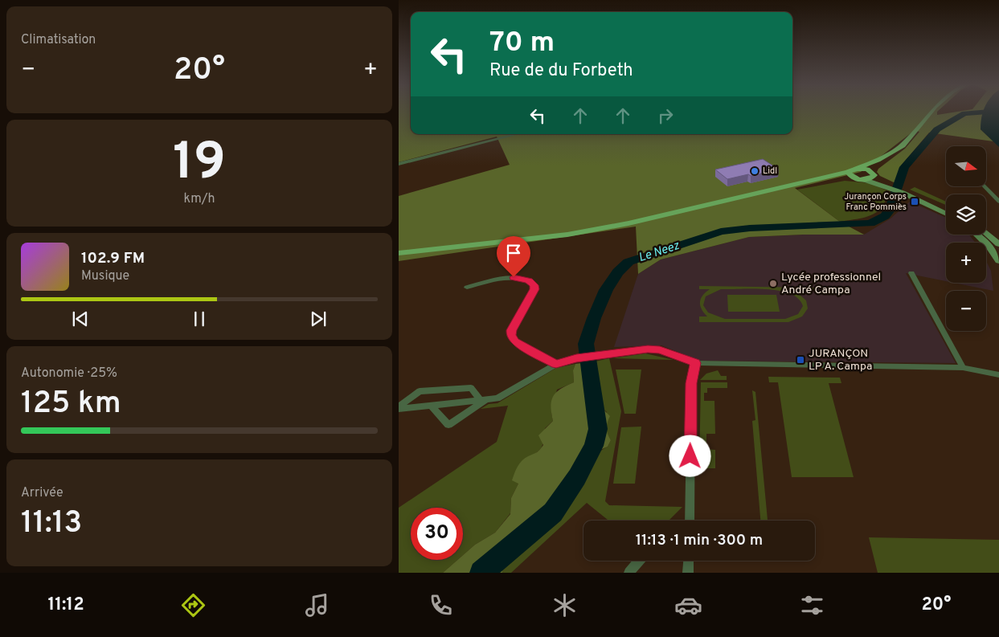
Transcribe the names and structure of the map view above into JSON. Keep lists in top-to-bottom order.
{
  "water": ["Le Neez"],
  "places": {
    "other": ["Lidl", "Lycée professionnel André Campa"],
    "transit": ["Jurançon Corps Franc Pommiès", "JURANÇON LP A. Campa"]
  },
  "north": "right",
  "page": {
    "tile": [
      "Climatisation",
      ["19", "km/h"],
      ["Autonomie · 25%", "125 km"],
      ["Arrivée", "11:13"]
    ],
    "turn": ["70 m", "Rue de du Forbeth"],
    "heat": ["−", "20°", "+"],
    "map_buttons": ["+", "−"],
    "song": ["102.9 FM", "Musique"],
    "limit": "30",
    "trip": "11:13 · 1 min · 300 m",
    "tabs": ["11:12", "20°"]
  }
}
